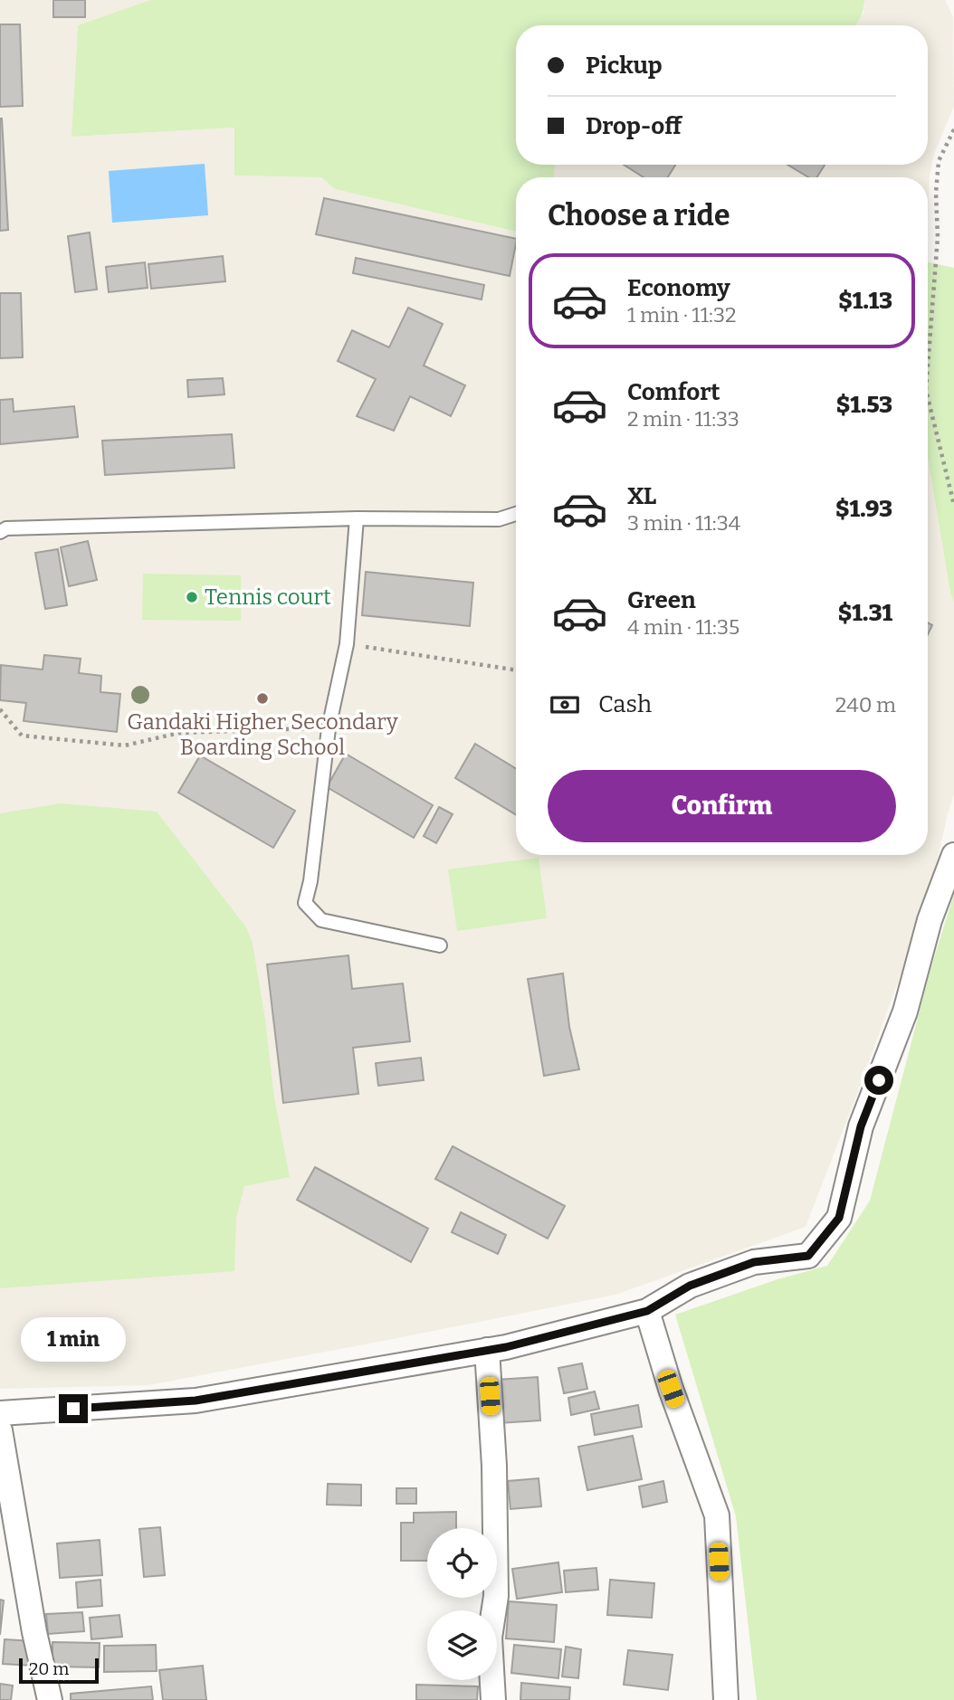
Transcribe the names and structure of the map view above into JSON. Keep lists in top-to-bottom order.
{
  "places": ["Tennis court", "Gandaki Higher Secondary Boarding School"],
  "scale_bar": "20 m",
  "page": {
    "banner": ["Pickup", "Drop-off"],
    "heading": "Choose a ride",
    "list": [
      {
        "name": "Economy",
        "note": "1 min · 11:32",
        "value": "$1.13"
      },
      {
        "name": "Comfort",
        "note": "2 min · 11:33",
        "value": "$1.53"
      },
      {
        "name": "XL",
        "note": "3 min · 11:34",
        "value": "$1.93"
      },
      {
        "name": "Green",
        "note": "4 min · 11:35",
        "value": "$1.31"
      }
    ],
    "pay": ["Cash", "240 m"],
    "buttons": "Confirm",
    "bubble": "1 min",
    "scale": "20 m"
  }
}
